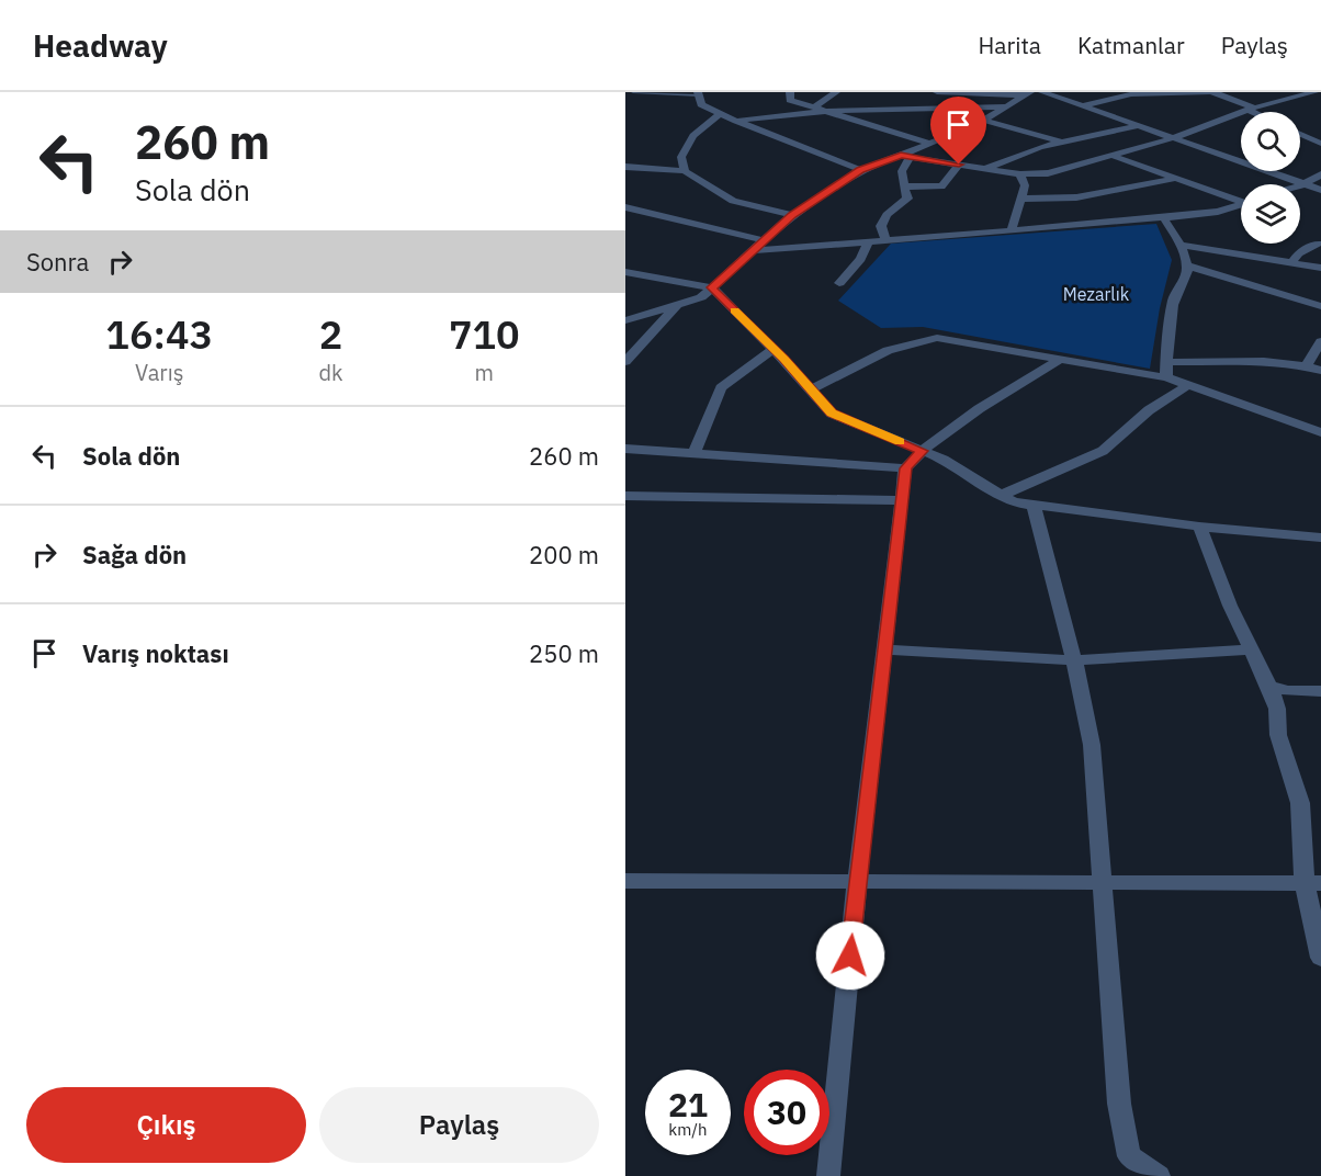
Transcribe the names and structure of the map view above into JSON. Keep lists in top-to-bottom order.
{
  "parks": ["Mezarlık"],
  "page": {
    "header": "Headway",
    "nav": ["Harita", "Katmanlar", "Paylaş"],
    "turn": ["260 m", "Sola dön"],
    "then": "Sonra",
    "eta": [
      "16:43",
      "Varış",
      "2",
      "dk",
      "710",
      "m"
    ],
    "list": [
      {
        "name": "Sola dön",
        "value": "260 m"
      },
      {
        "name": "Sağa dön",
        "value": "200 m"
      },
      {
        "name": "Varış noktası",
        "value": "250 m"
      }
    ],
    "speed": "21 km/h",
    "limit": "30",
    "buttons": ["Çıkış", "Paylaş"]
  }
}
